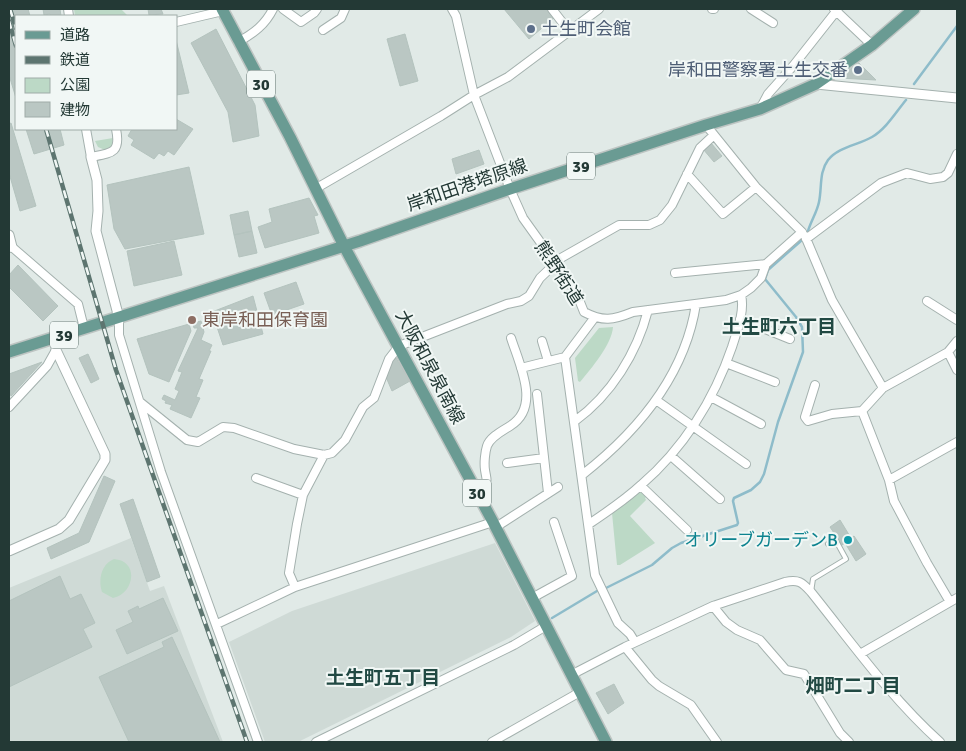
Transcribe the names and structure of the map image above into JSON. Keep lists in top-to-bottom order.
{
  "streets": {
    "main road": [
      "30",
      "39",
      "岸和田港塔原線",
      "大阪和泉泉南線"
    ],
    "street": ["熊野街道"]
  },
  "crossings": [
    ["岸和田港塔原線", "熊野街道"],
    ["岸和田港塔原線", "大阪和泉泉南線"]
  ],
  "districts": ["土生町六丁目", "土生町五丁目", "畑町二丁目"],
  "places": [
    "土生町会館",
    "岸和田警察署土生交番",
    "東岸和田保育園",
    "オリーブガーデンB"
  ],
  "legend": [
    "道路",
    "鉄道",
    "公園",
    "建物"
  ]
}
